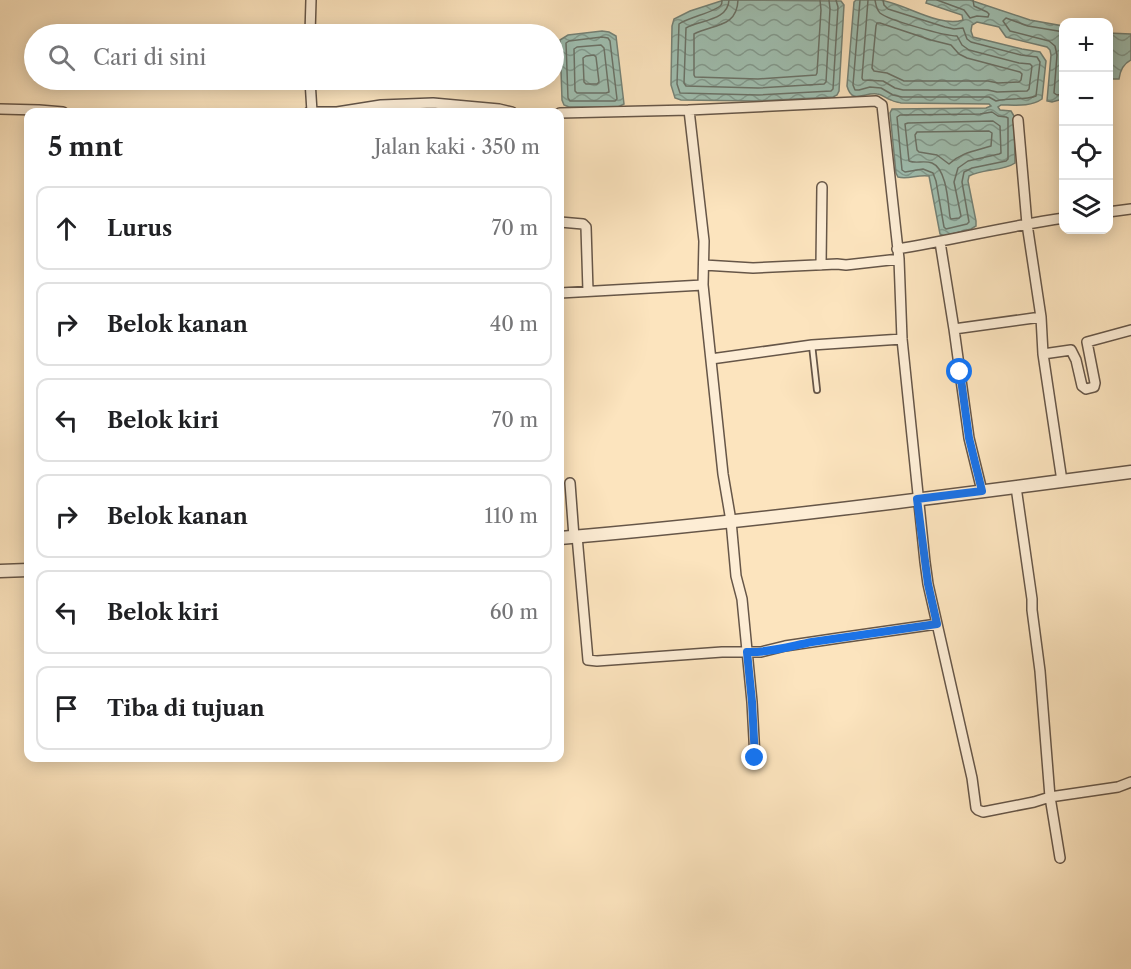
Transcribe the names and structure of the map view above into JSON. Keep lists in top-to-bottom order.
{
  "page": {
    "map_buttons": ["+", "−"],
    "search": "Cari di sini",
    "heading": ["5 mnt", "Jalan kaki · 350 m"],
    "list": [
      ["Lurus", "70 m"],
      ["Belok kanan", "40 m"],
      ["Belok kiri", "70 m"],
      ["Belok kanan", "110 m"],
      ["Belok kiri", "60 m"],
      "Tiba di tujuan"
    ]
  }
}
